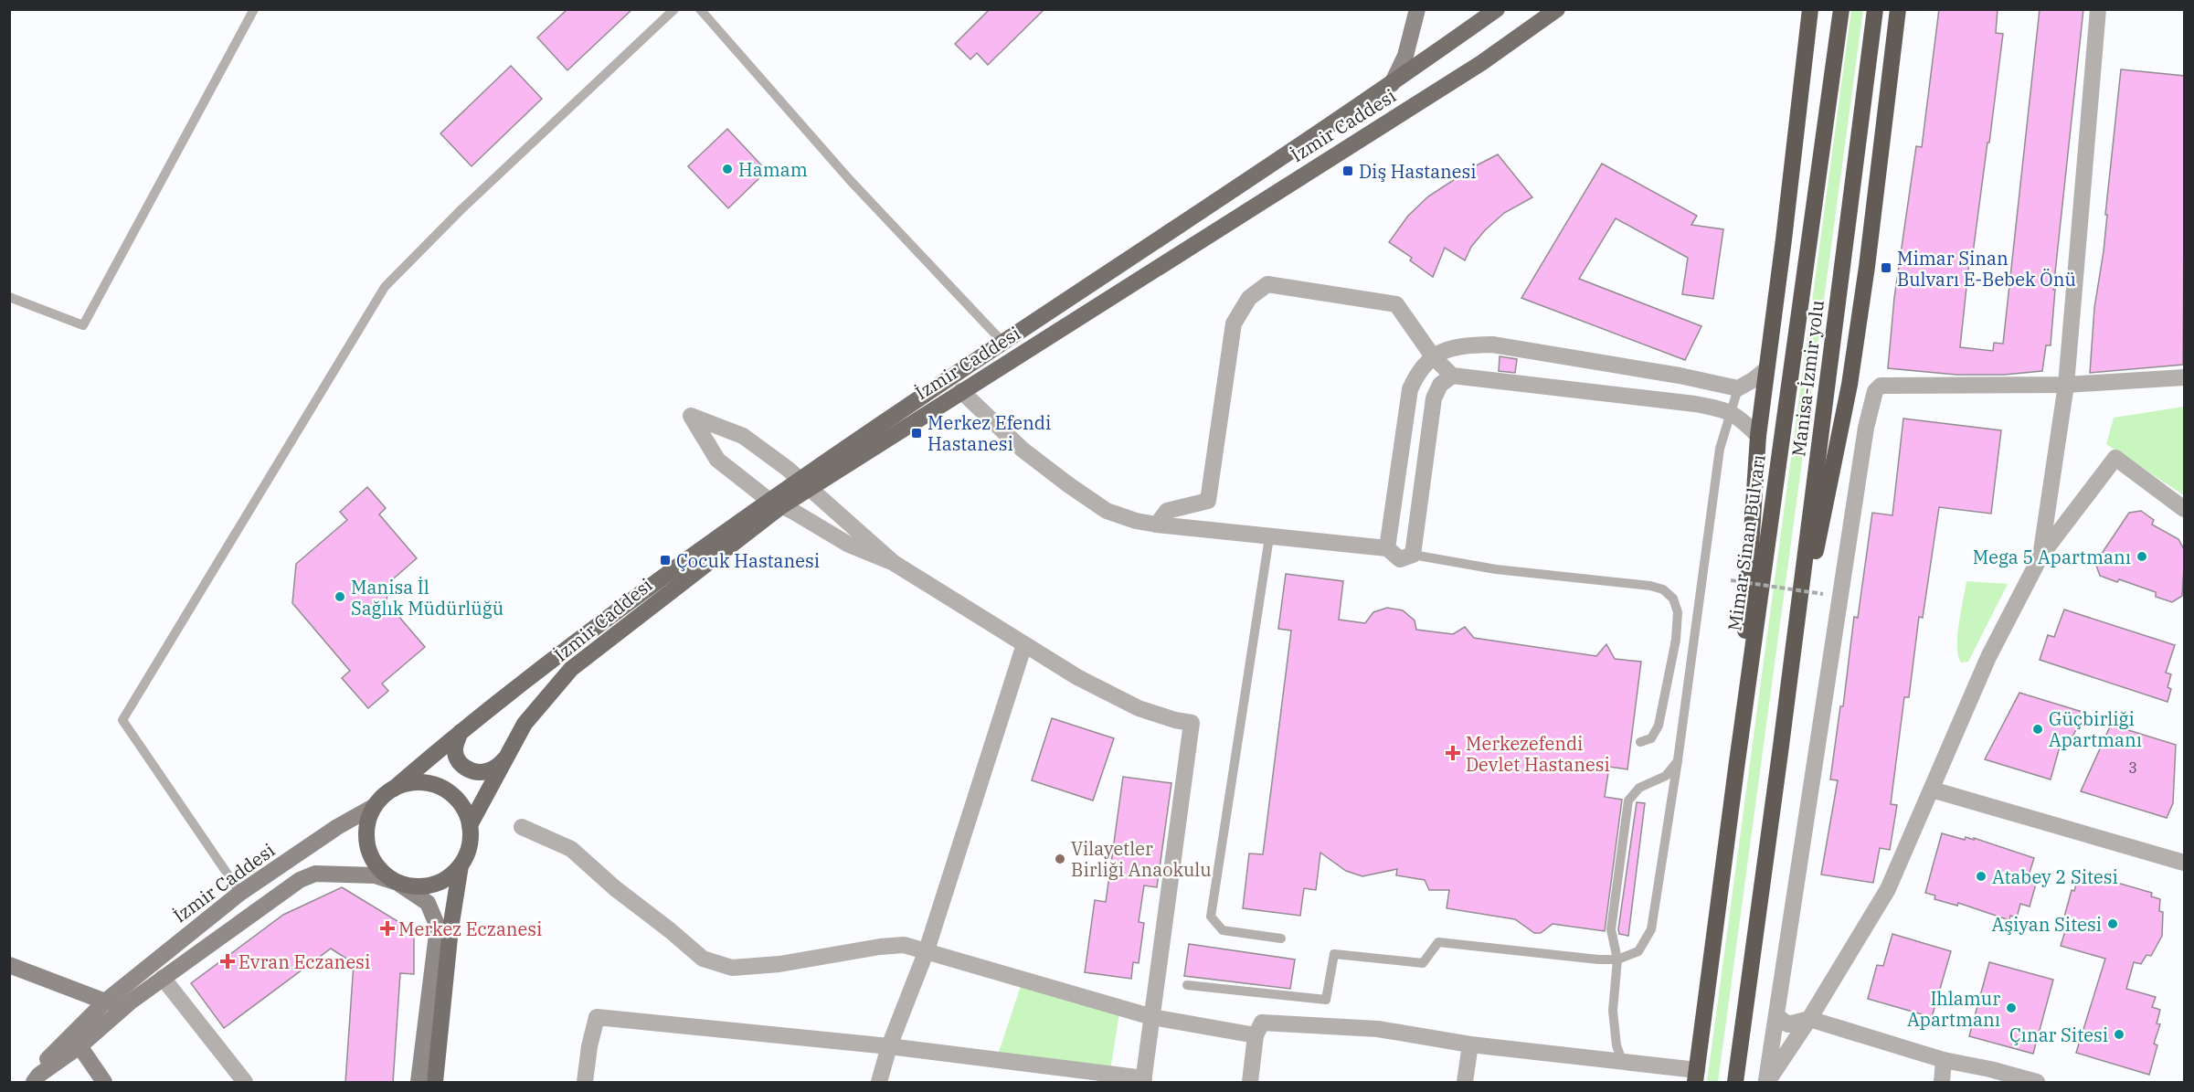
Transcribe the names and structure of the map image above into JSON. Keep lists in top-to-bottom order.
{
  "streets": {
    "highway": ["Manisa-İzmir yolu", "Mimar Sinan Bulvarı"],
    "main road": ["İzmir Caddesi"]
  },
  "places": {
    "other": [
      "Hamam",
      "Mega 5 Apartmanı",
      "Manisa İl Sağlık Müdürlüğü",
      "Güçbirliği Apartmanı",
      "Vilayetler Birliği Anaokulu",
      "Atabey 2 Sitesi",
      "Aşiyan Sitesi",
      "Ihlamur Apartmanı",
      "Çınar Sitesi"
    ],
    "transit": [
      "Diş Hastanesi",
      "Mimar Sinan Bulvarı E-Bebek Önü",
      "Merkez Efendi Hastanesi",
      "Çocuk Hastanesi"
    ],
    "health": ["Merkezefendi Devlet Hastanesi", "Merkez Eczanesi", "Evran Eczanesi"]
  },
  "house_numbers": ["3"]
}
